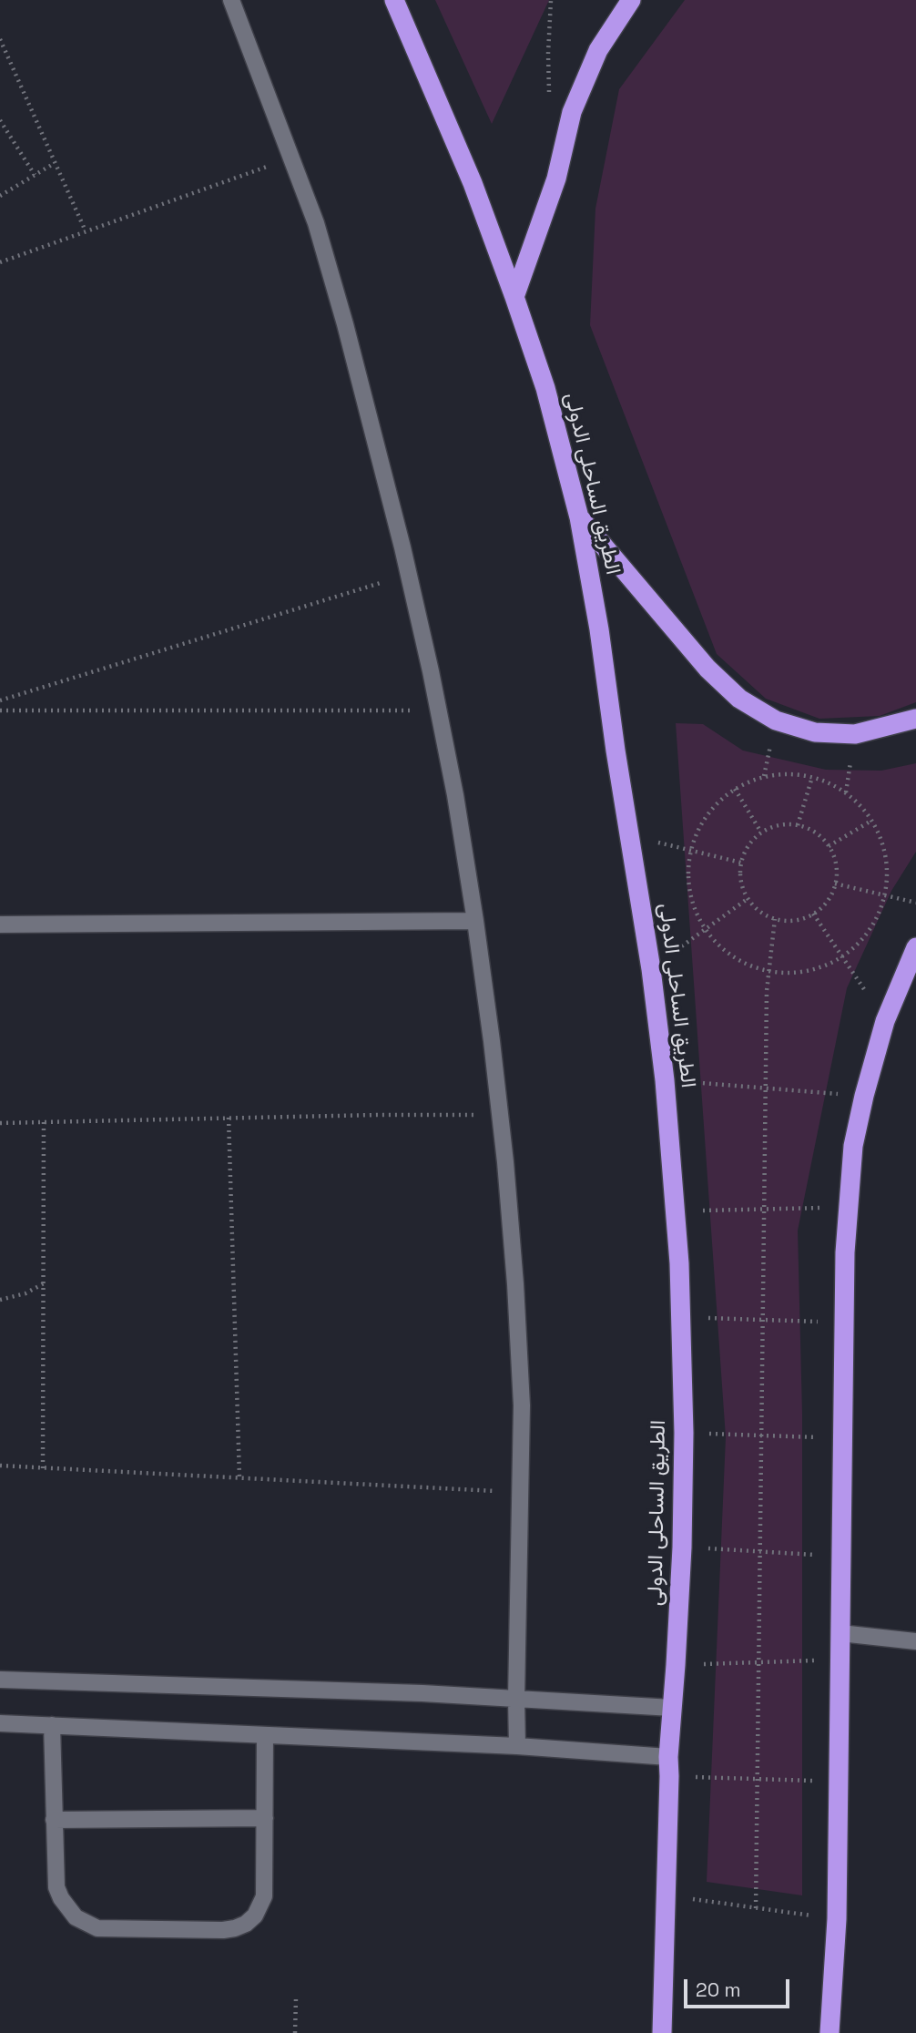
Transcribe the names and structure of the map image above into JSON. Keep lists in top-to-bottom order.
{
  "streets": {
    "highway": ["الطريق الساحلى الدولى"]
  },
  "scale_bar": "20 m"
}
